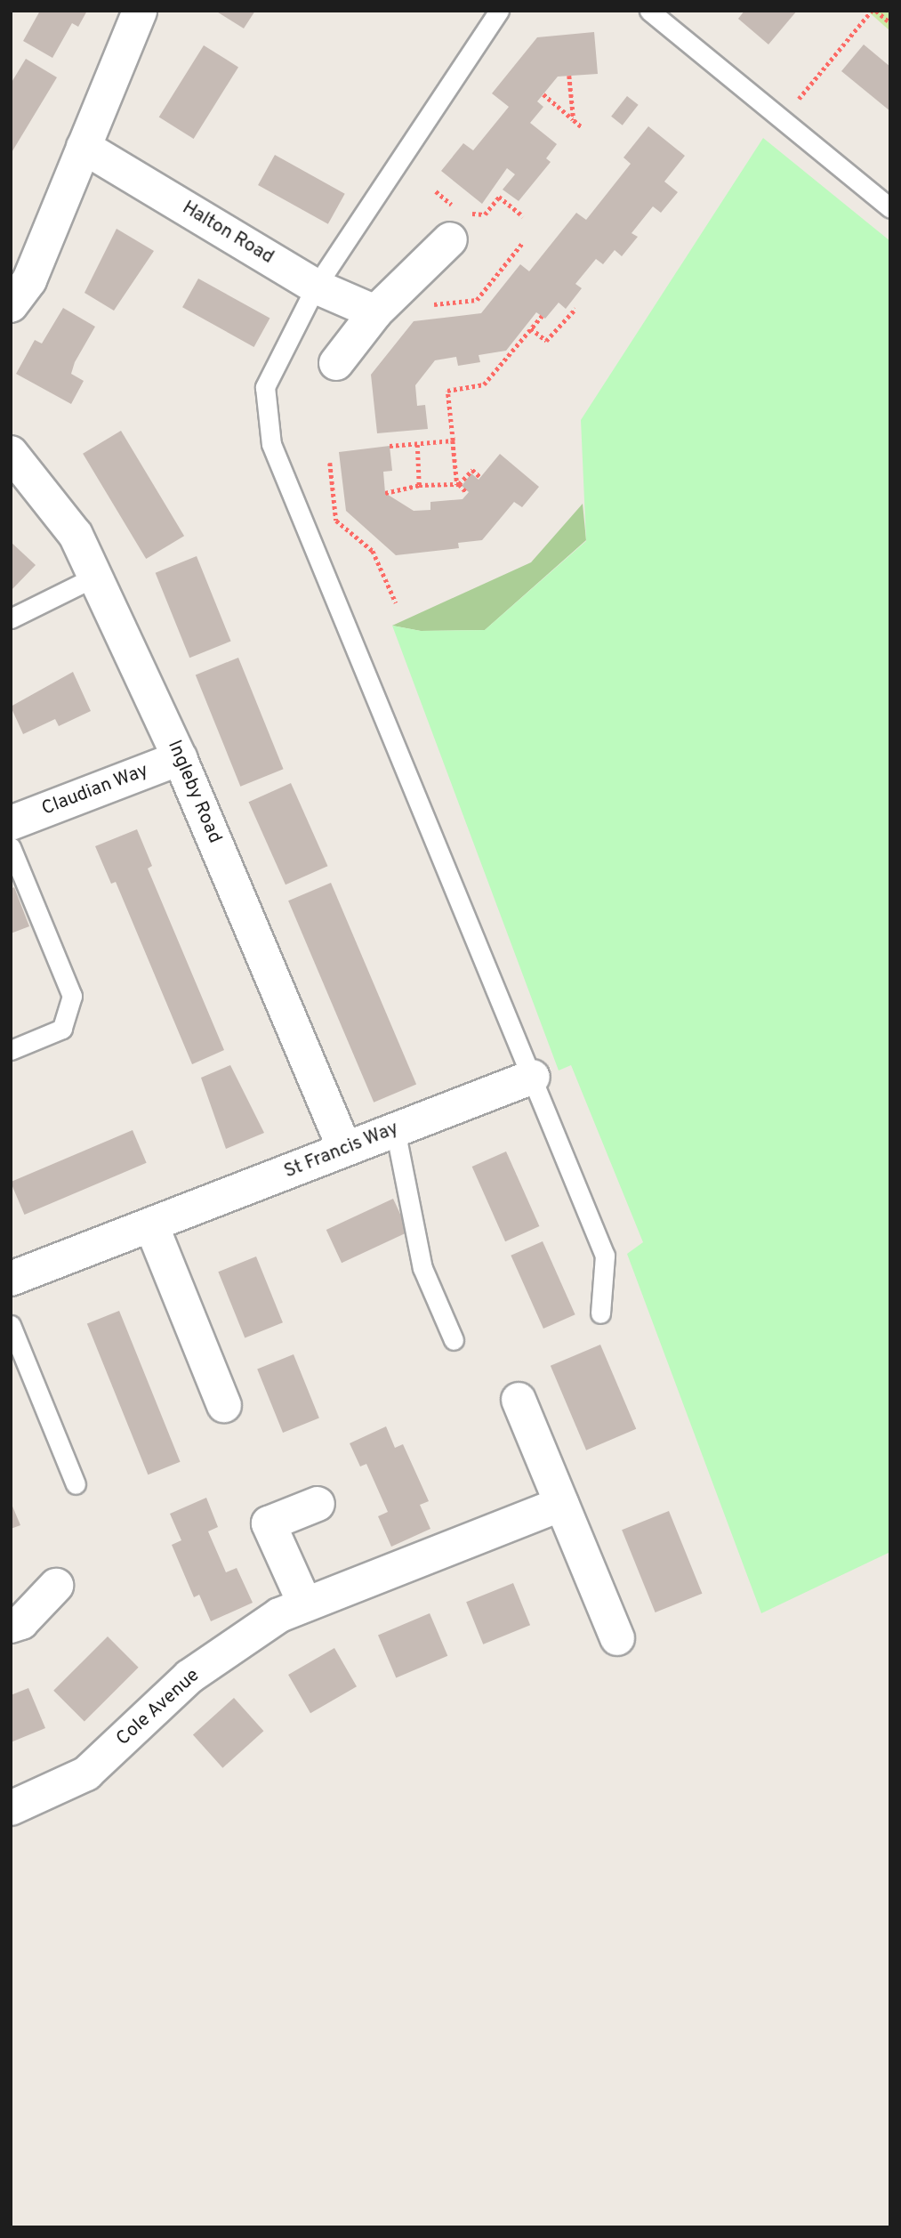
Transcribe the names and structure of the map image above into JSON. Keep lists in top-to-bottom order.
{
  "streets": {
    "street": [
      "Halton Road",
      "Claudian Way",
      "Ingleby Road",
      "St Francis Way",
      "Cole Avenue"
    ]
  },
  "crossings": [
    ["Claudian Way", "Ingleby Road"],
    ["Ingleby Road", "St Francis Way"]
  ]
}
